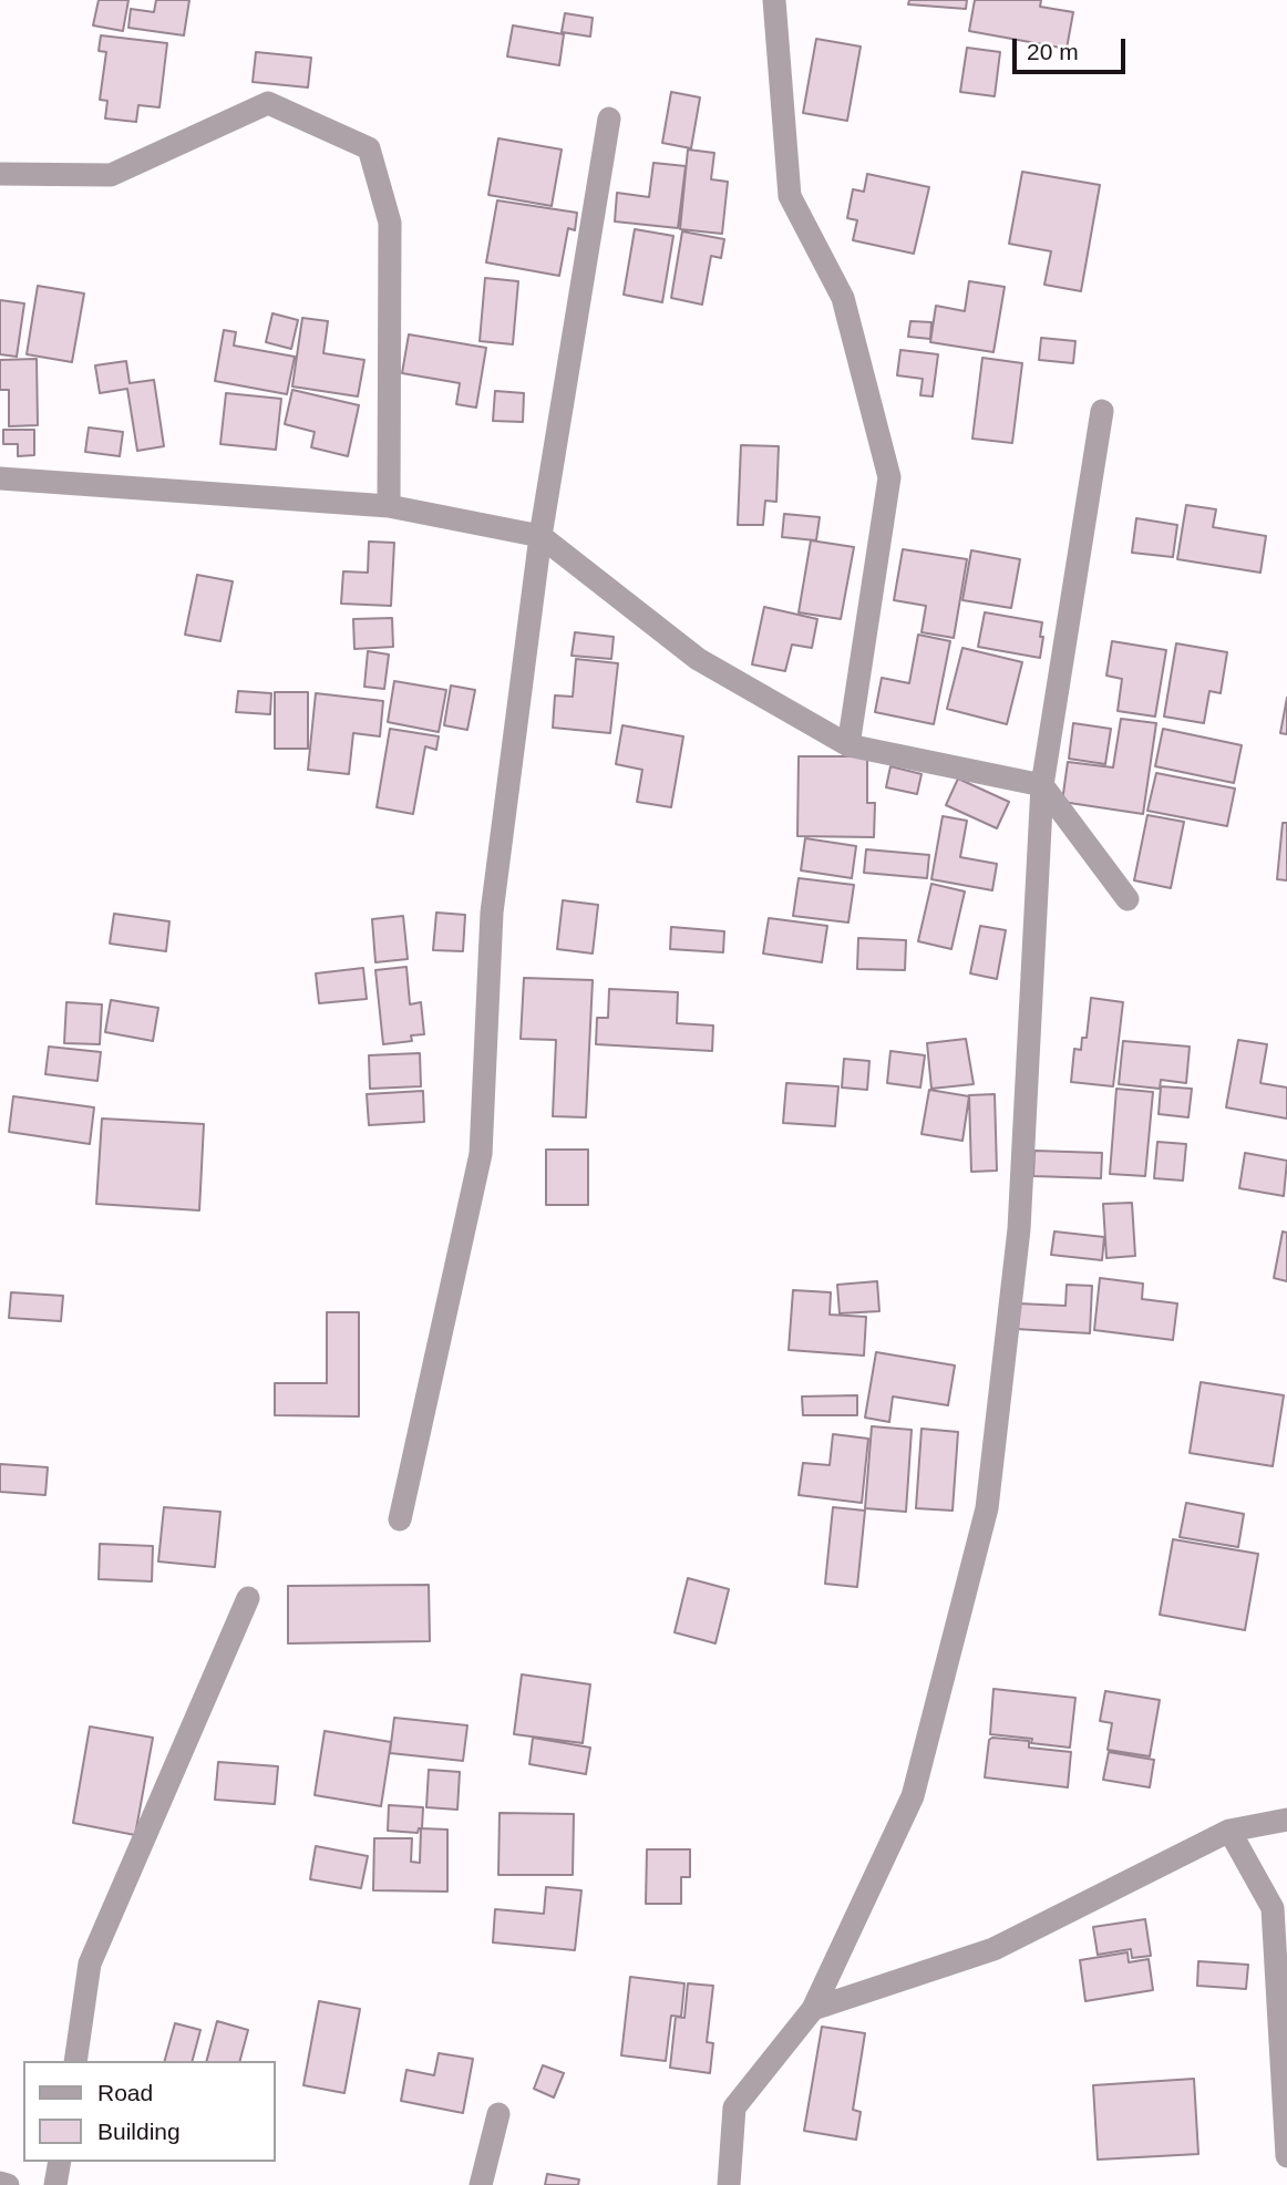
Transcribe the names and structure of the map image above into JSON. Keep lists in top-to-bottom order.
{
  "legend": ["Road", "Building"],
  "scale_bar": "20 m"
}
